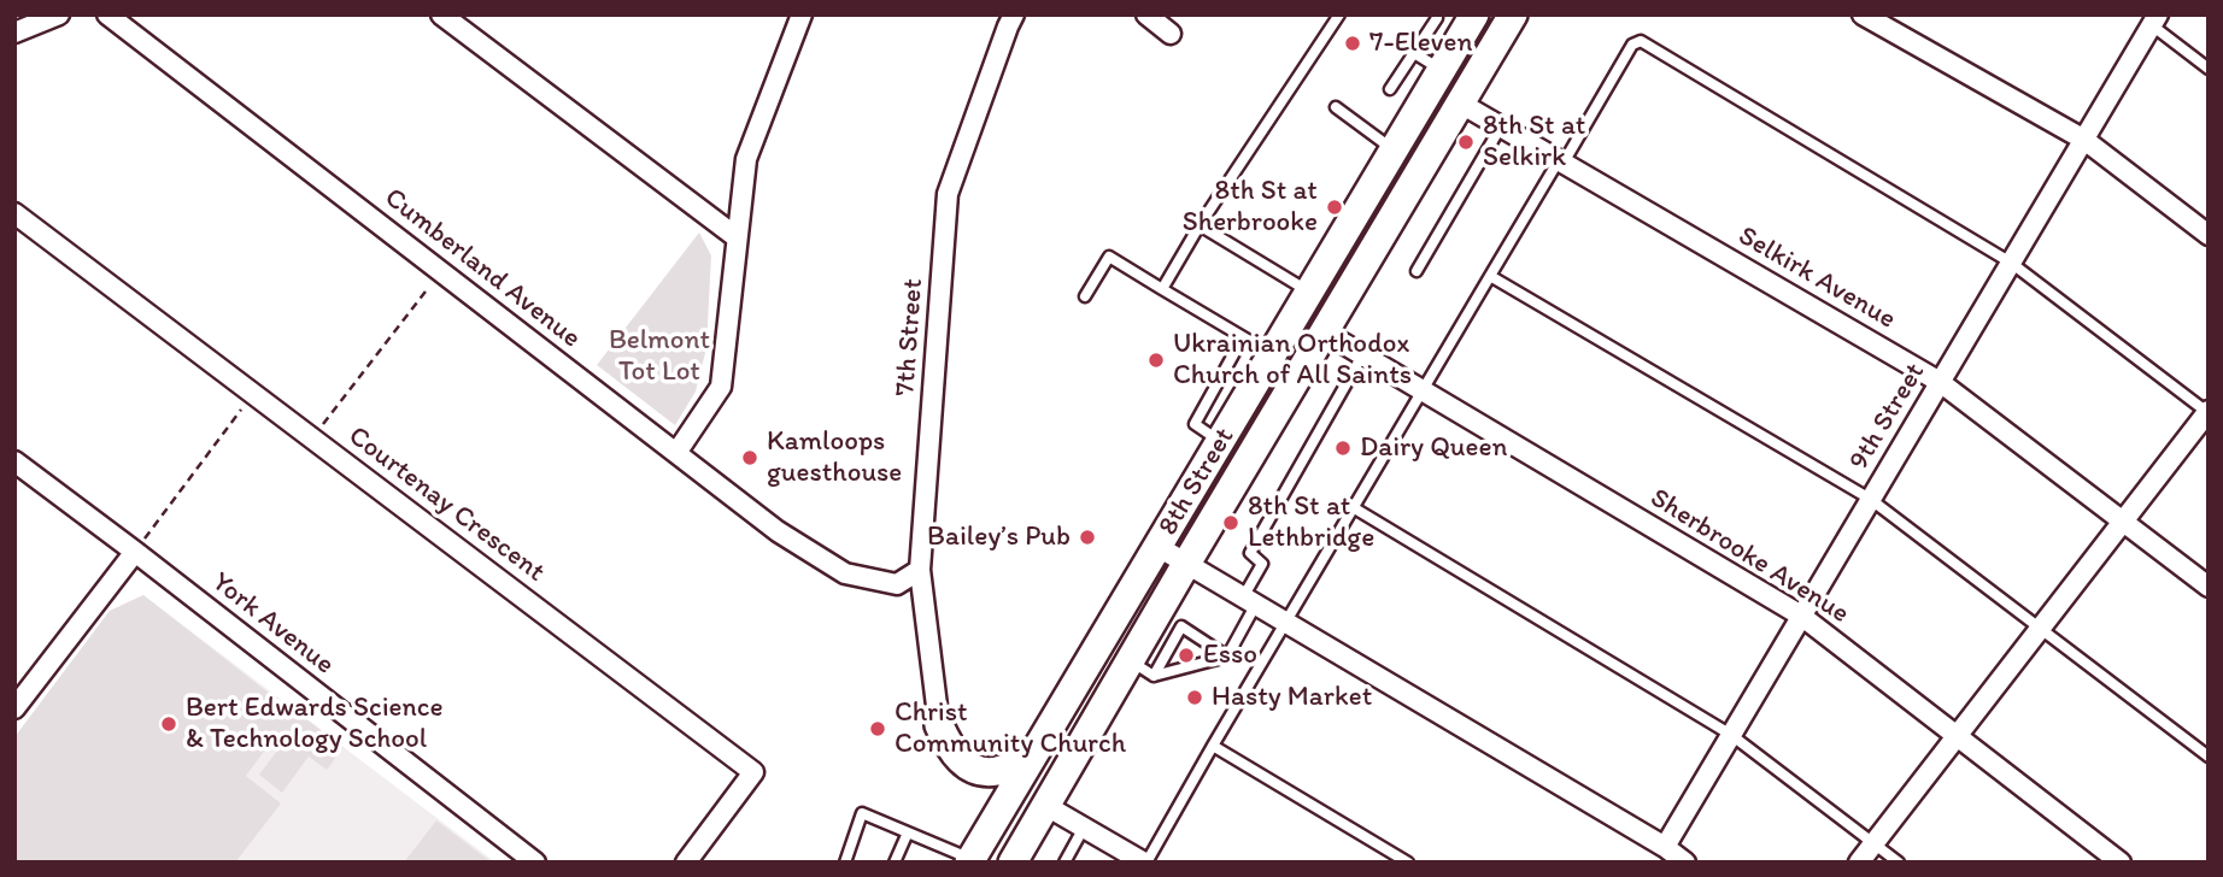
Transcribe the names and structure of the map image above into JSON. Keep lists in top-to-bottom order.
{
  "streets": {
    "main road": ["8th Street"],
    "street": [
      "Cumberland Avenue",
      "Selkirk Avenue",
      "7th Street",
      "9th Street",
      "Courtenay Crescent",
      "Sherbrooke Avenue",
      "York Avenue"
    ]
  },
  "crossings": [
    ["Cumberland Avenue", "7th Street"],
    ["Selkirk Avenue", "9th Street"],
    ["Selkirk Avenue", "8th Street"],
    ["9th Street", "Sherbrooke Avenue"],
    ["8th Street", "Sherbrooke Avenue"]
  ],
  "parks": ["Belmont Tot Lot"],
  "places": [
    "7-Eleven",
    "8th St at Selkirk",
    "8th St at Sherbrooke",
    "Ukrainian Orthodox Church of All Saints",
    "Dairy Queen",
    "Kamloops guesthouse",
    "8th St at Lethbridge",
    "Bailey’s Pub",
    "Esso",
    "Hasty Market",
    "Bert Edwards Science & Technology School",
    "Christ Community Church"
  ]
}
